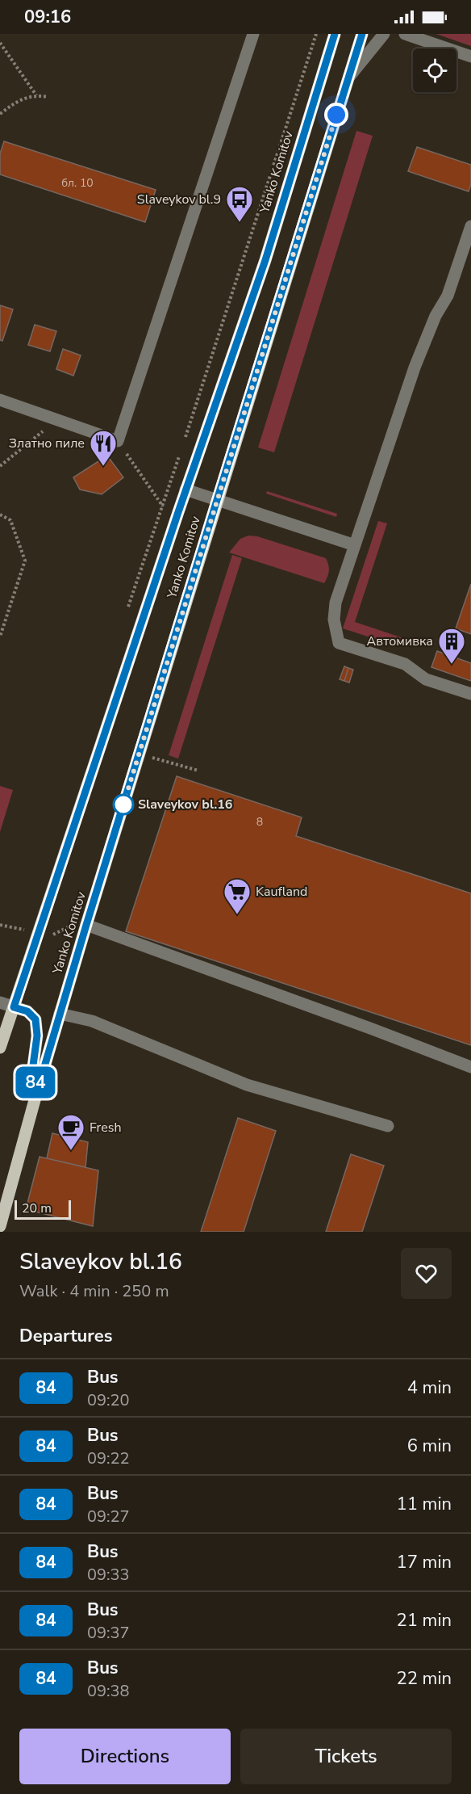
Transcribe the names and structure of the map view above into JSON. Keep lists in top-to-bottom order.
{
  "streets": {
    "main road": ["Yanko Komitov"]
  },
  "places": {
    "bus stop": ["Slaveykov bl.9"],
    "restaurant": ["Златно пиле"],
    "building": ["Автомивка"],
    "other": ["Slaveykov bl.16"],
    "supermarket": ["Kaufland"],
    "cafe": ["Fresh"]
  },
  "lines": ["bus line 84"],
  "house_numbers": ["бл. 10", "8"],
  "scale_bar": "20 m",
  "page": {
    "status": "09:16",
    "on_map": "84",
    "scale": "20 m",
    "heading": [
      ["Slaveykov bl.16", "Walk · 4 min · 250 m"],
      "Departures"
    ],
    "list": [
      {
        "mark": "84",
        "name": "Bus",
        "note": "09:20",
        "value": "4 min"
      },
      {
        "mark": "84",
        "name": "Bus",
        "note": "09:22",
        "value": "6 min"
      },
      {
        "mark": "84",
        "name": "Bus",
        "note": "09:27",
        "value": "11 min"
      },
      {
        "mark": "84",
        "name": "Bus",
        "note": "09:33",
        "value": "17 min"
      },
      {
        "mark": "84",
        "name": "Bus",
        "note": "09:37",
        "value": "21 min"
      },
      {
        "mark": "84",
        "name": "Bus",
        "note": "09:38",
        "value": "22 min"
      }
    ],
    "buttons": ["Directions", "Tickets"]
  }
}
